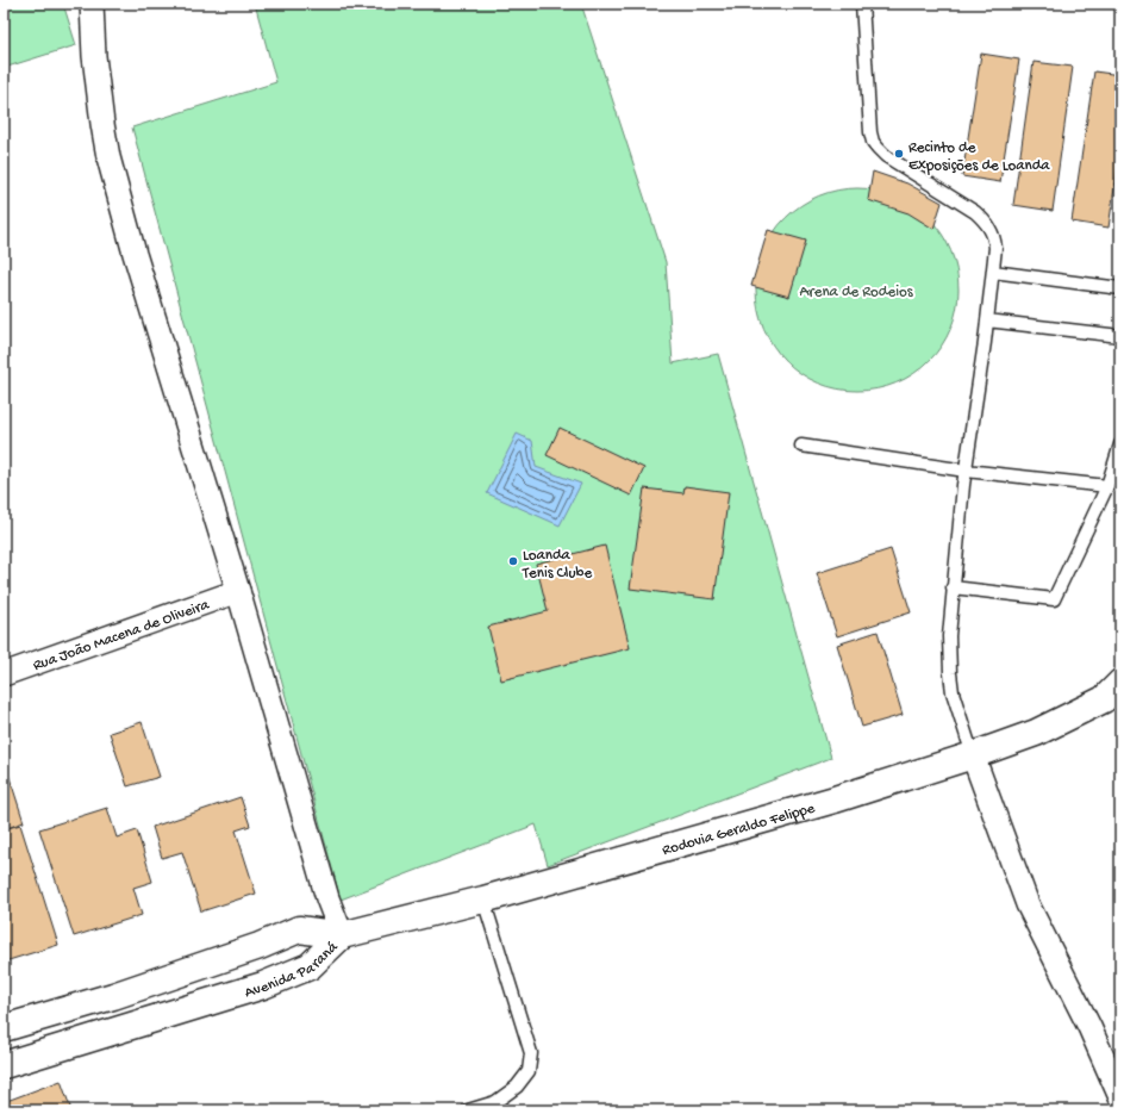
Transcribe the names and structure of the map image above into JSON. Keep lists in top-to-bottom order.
{
  "streets": {
    "main road": ["Rodovia Geraldo Felippe", "Avenida Paraná"],
    "street": ["Rua João Macena de Oliveira"]
  },
  "crossings": [
    ["Rodovia Geraldo Felippe", "Avenida Paraná"]
  ],
  "parks": ["Arena de Rodeios"],
  "places": ["Recinto de Exposições de Loanda", "Loanda Tenis Clube"]
}
